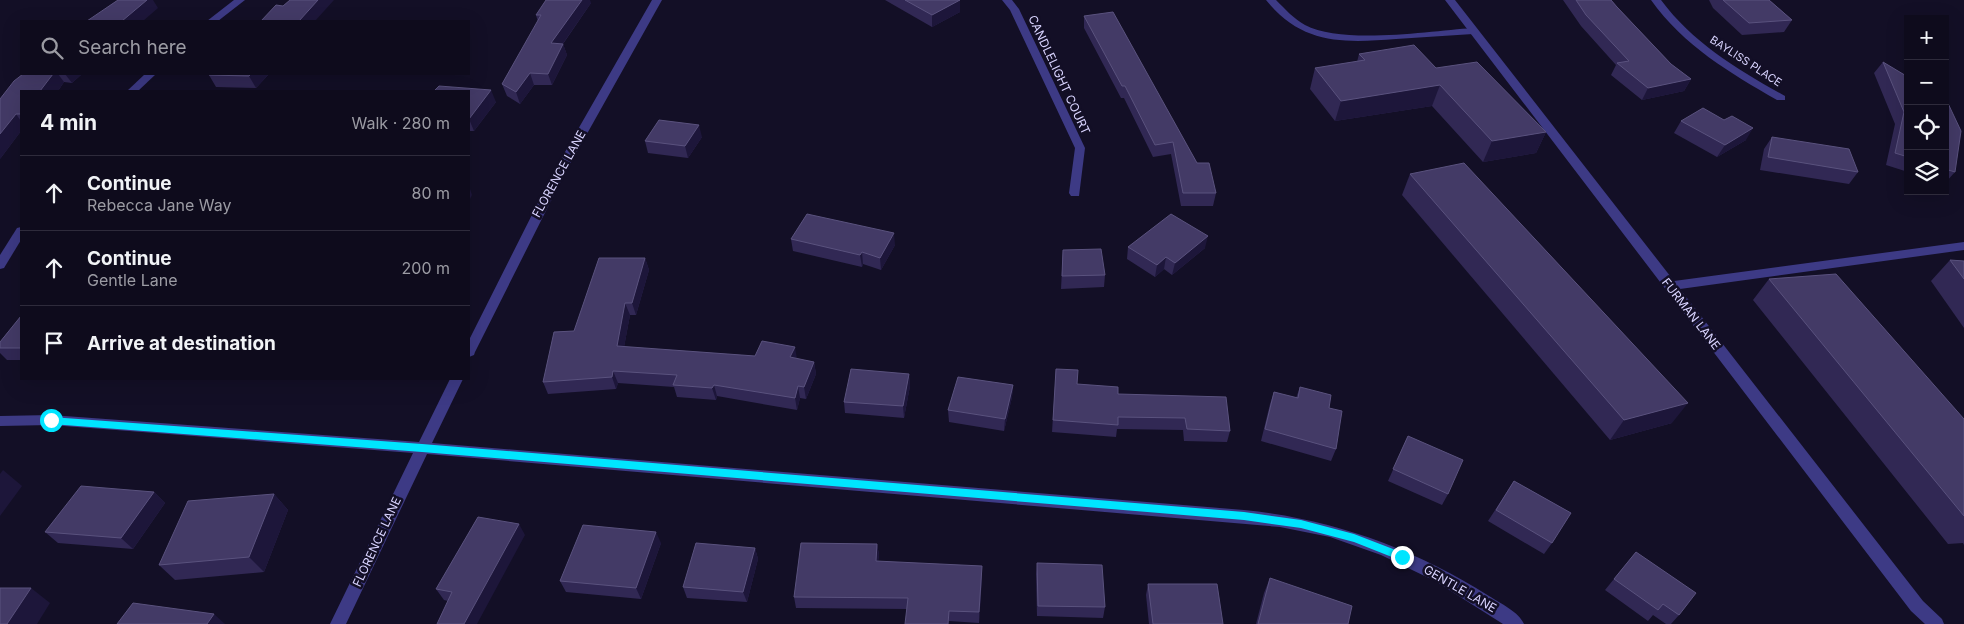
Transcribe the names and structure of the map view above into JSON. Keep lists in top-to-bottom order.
{
  "streets": {
    "street": [
      "BAYLISS PLACE",
      "CANDLELIGHT COURT",
      "FLORENCE LANE",
      "FURMAN LANE",
      "GENTLE LANE"
    ]
  },
  "crossings": [
    ["FLORENCE LANE", "GENTLE LANE"]
  ],
  "page": {
    "map_buttons": ["+", "−"],
    "search": "Search here",
    "heading": ["4 min", "Walk · 280 m"],
    "list": [
      ["Continue", "Rebecca Jane Way", "80 m"],
      ["Continue", "Gentle Lane", "200 m"],
      "Arrive at destination"
    ]
  }
}
